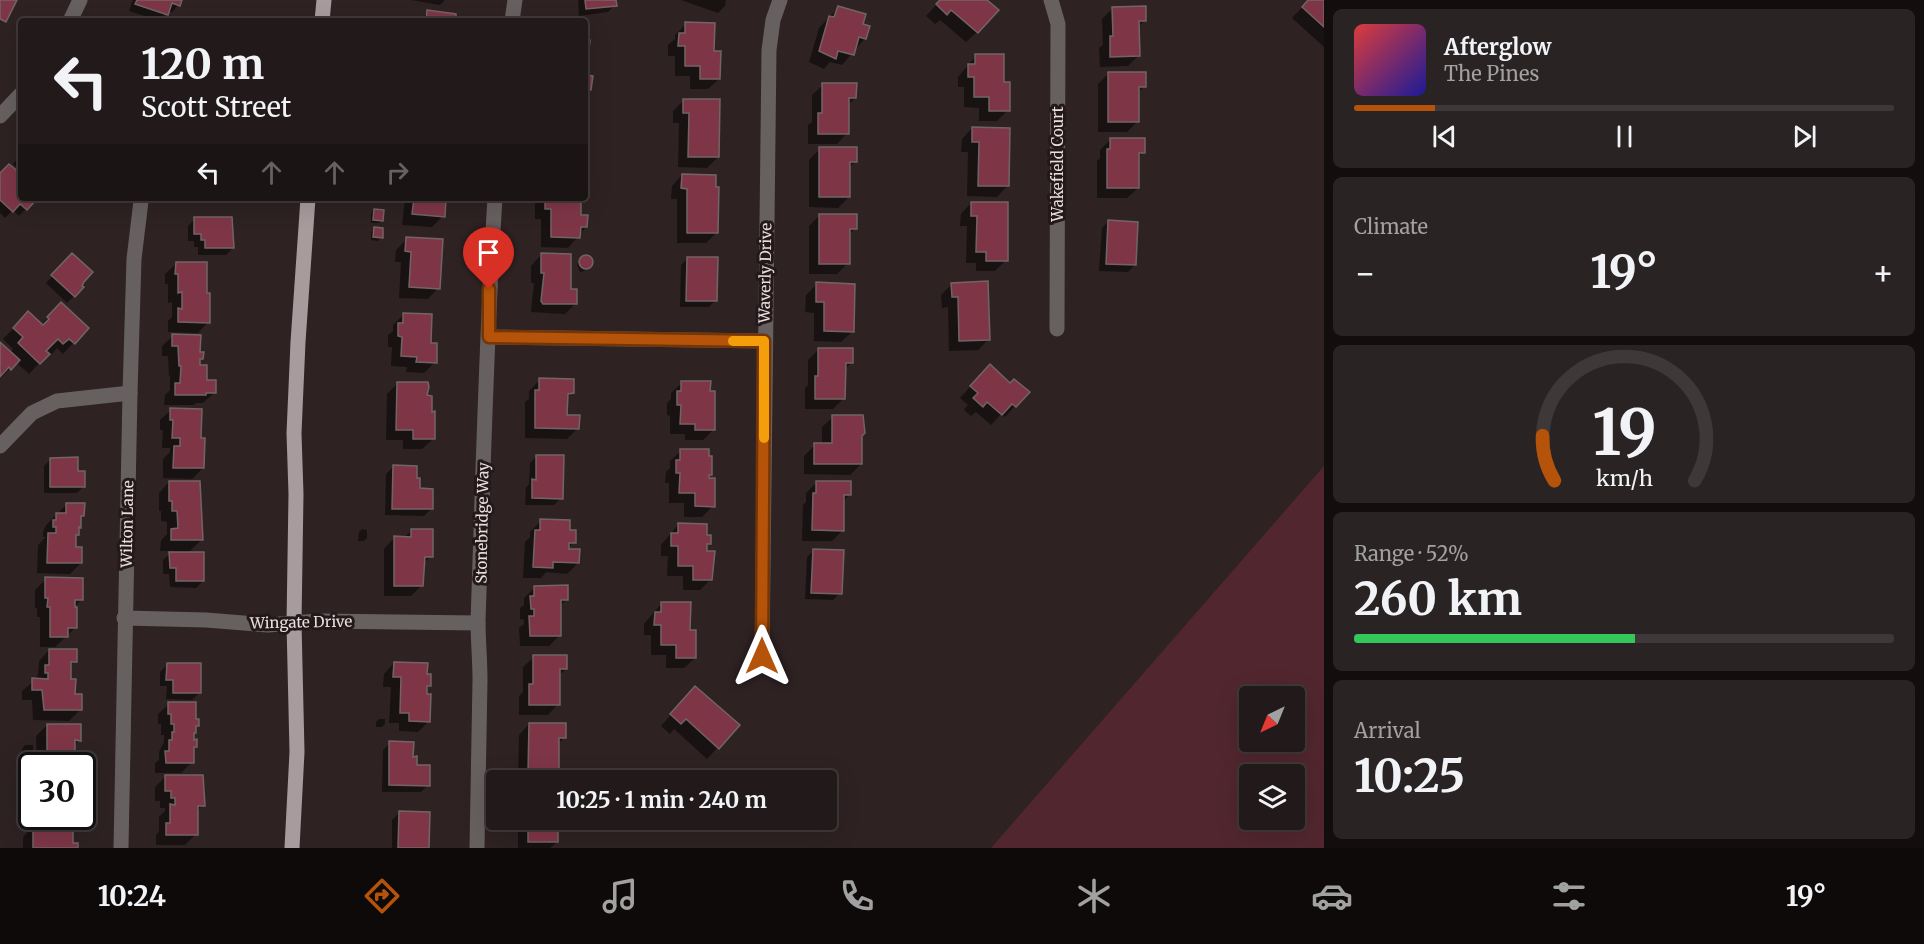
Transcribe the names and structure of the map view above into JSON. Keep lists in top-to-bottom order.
{
  "streets": {
    "street": [
      "Wakefield Court",
      "Waverly Drive",
      "Stonebridge Way",
      "Wilton Lane",
      "Wingate Drive"
    ]
  },
  "crossings": [
    ["Stonebridge Way", "Wingate Drive"],
    ["Wilton Lane", "Wingate Drive"]
  ],
  "north": "bottom left",
  "page": {
    "turn": ["120 m", "Scott Street"],
    "song": ["Afterglow", "The Pines"],
    "tile": [
      "Climate",
      ["Range · 52%", "260 km"],
      ["Arrival", "10:25"]
    ],
    "heat": ["−", "19°", "+"],
    "limit": "30",
    "trip": "10:25 · 1 min · 240 m",
    "tabs": ["10:24", "19°"],
    "gauge": ["19", "km/h"]
  }
}
